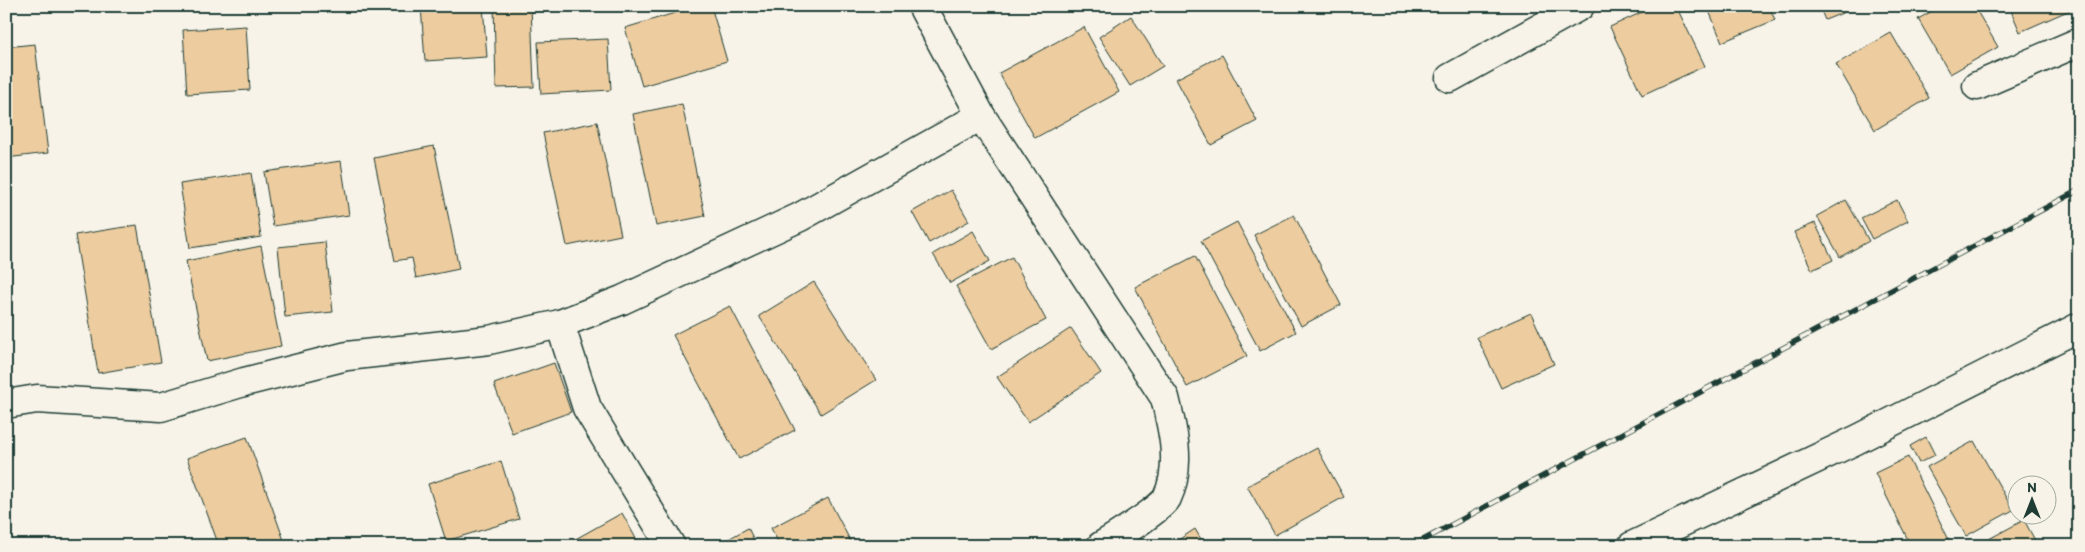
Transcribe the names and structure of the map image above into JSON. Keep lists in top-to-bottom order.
{
  "north": "top"
}
